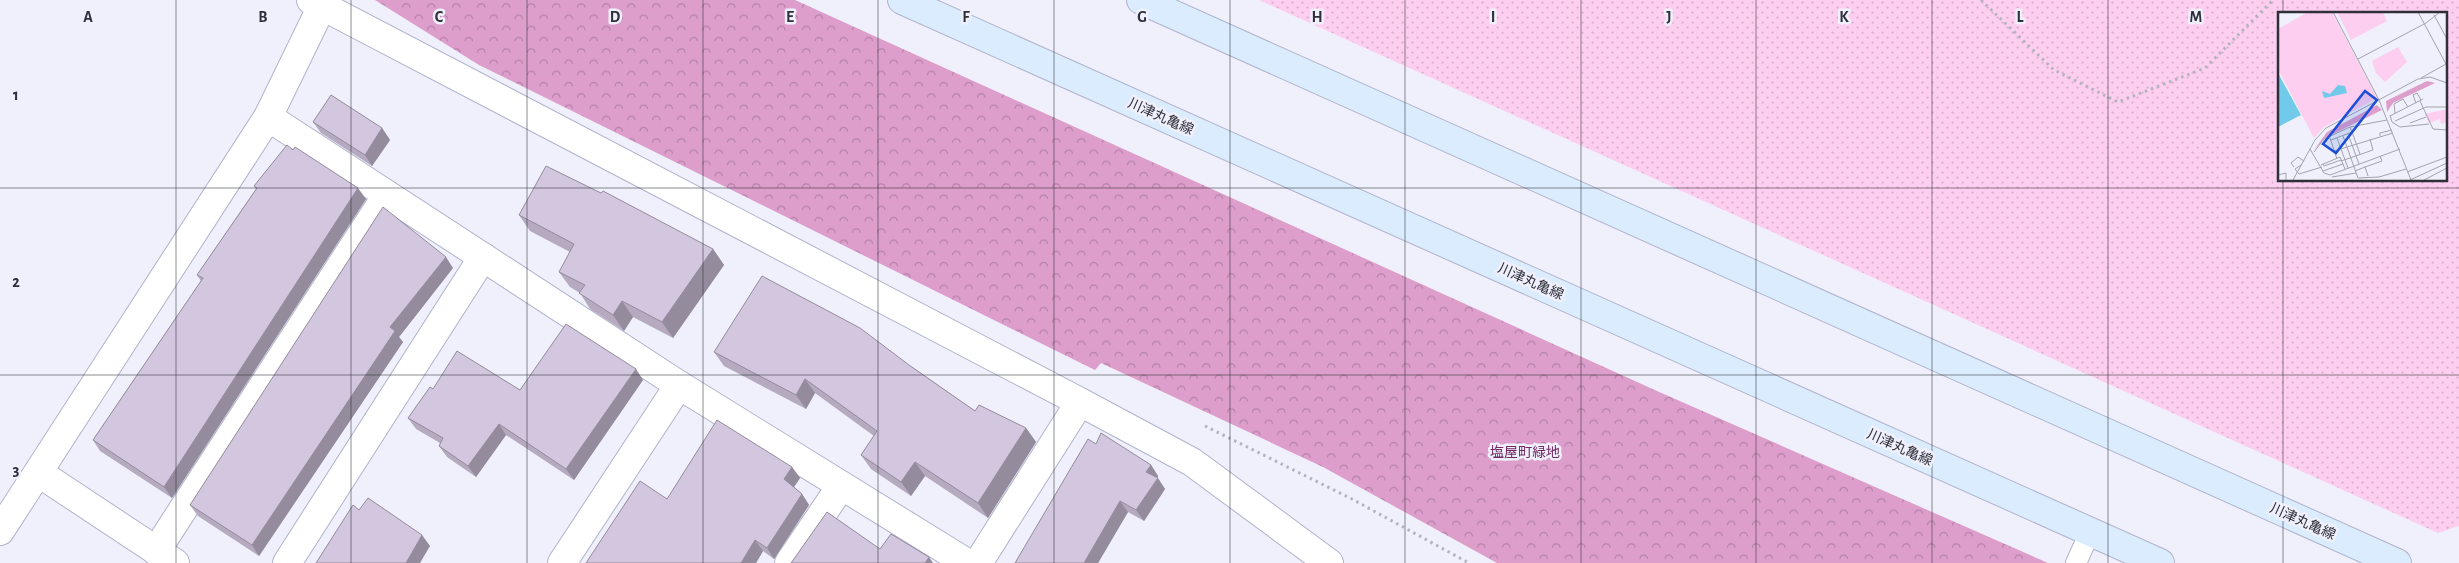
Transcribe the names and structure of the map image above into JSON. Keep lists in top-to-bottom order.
{
  "streets": {
    "main road": ["川津丸亀線"]
  },
  "parks": ["塩屋町緑地"],
  "grid": {
    "columns": [
      "A",
      "B",
      "C",
      "D",
      "E",
      "F",
      "G",
      "H",
      "I",
      "J",
      "K",
      "L",
      "M"
    ],
    "rows": ["1", "2", "3"]
  }
}
